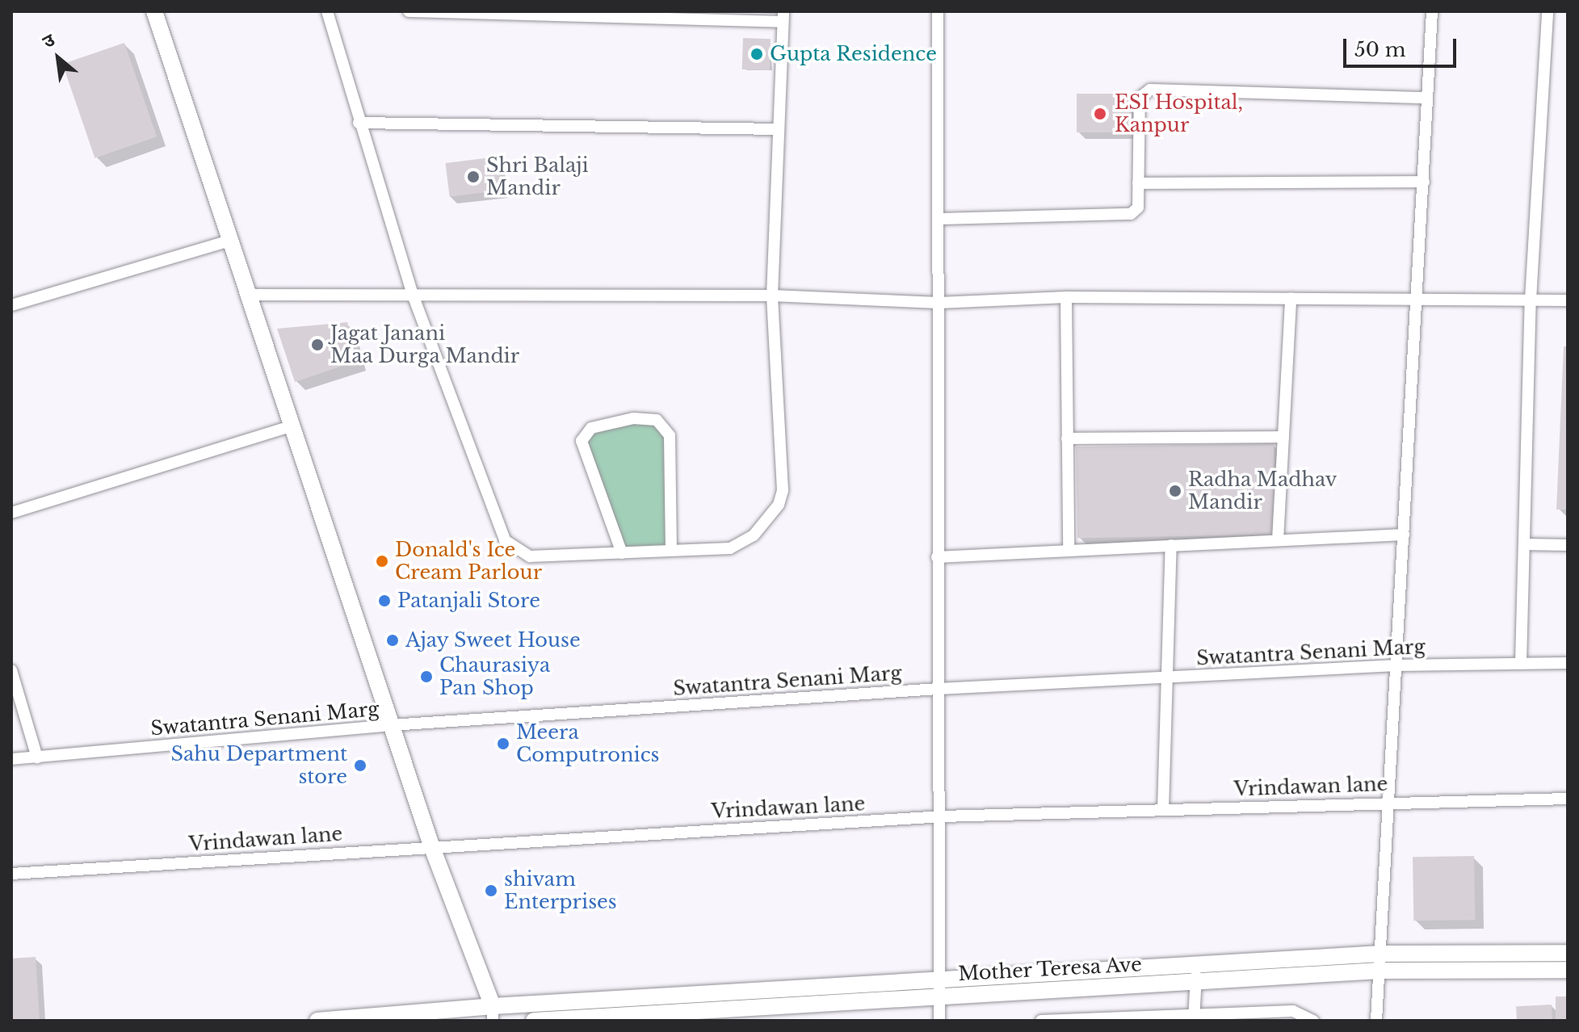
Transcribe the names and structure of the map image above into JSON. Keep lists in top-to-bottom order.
{
  "streets": {
    "street": ["Swatantra Senani Marg", "Vrindawan lane", "Mother Teresa Ave"]
  },
  "places": [
    "Gupta Residence",
    "ESI Hospital, Kanpur",
    "Shri Balaji Mandir",
    "Jagat Janani Maa Durga Mandir",
    "Radha Madhav Mandir",
    "Donald's Ice Cream Parlour",
    "Patanjali Store",
    "Ajay Sweet House",
    "Chaurasiya Pan Shop",
    "Meera Computronics",
    "Sahu Department store",
    "shivam Enterprises"
  ],
  "scale_bar": "50 m",
  "north": "top left"
}
